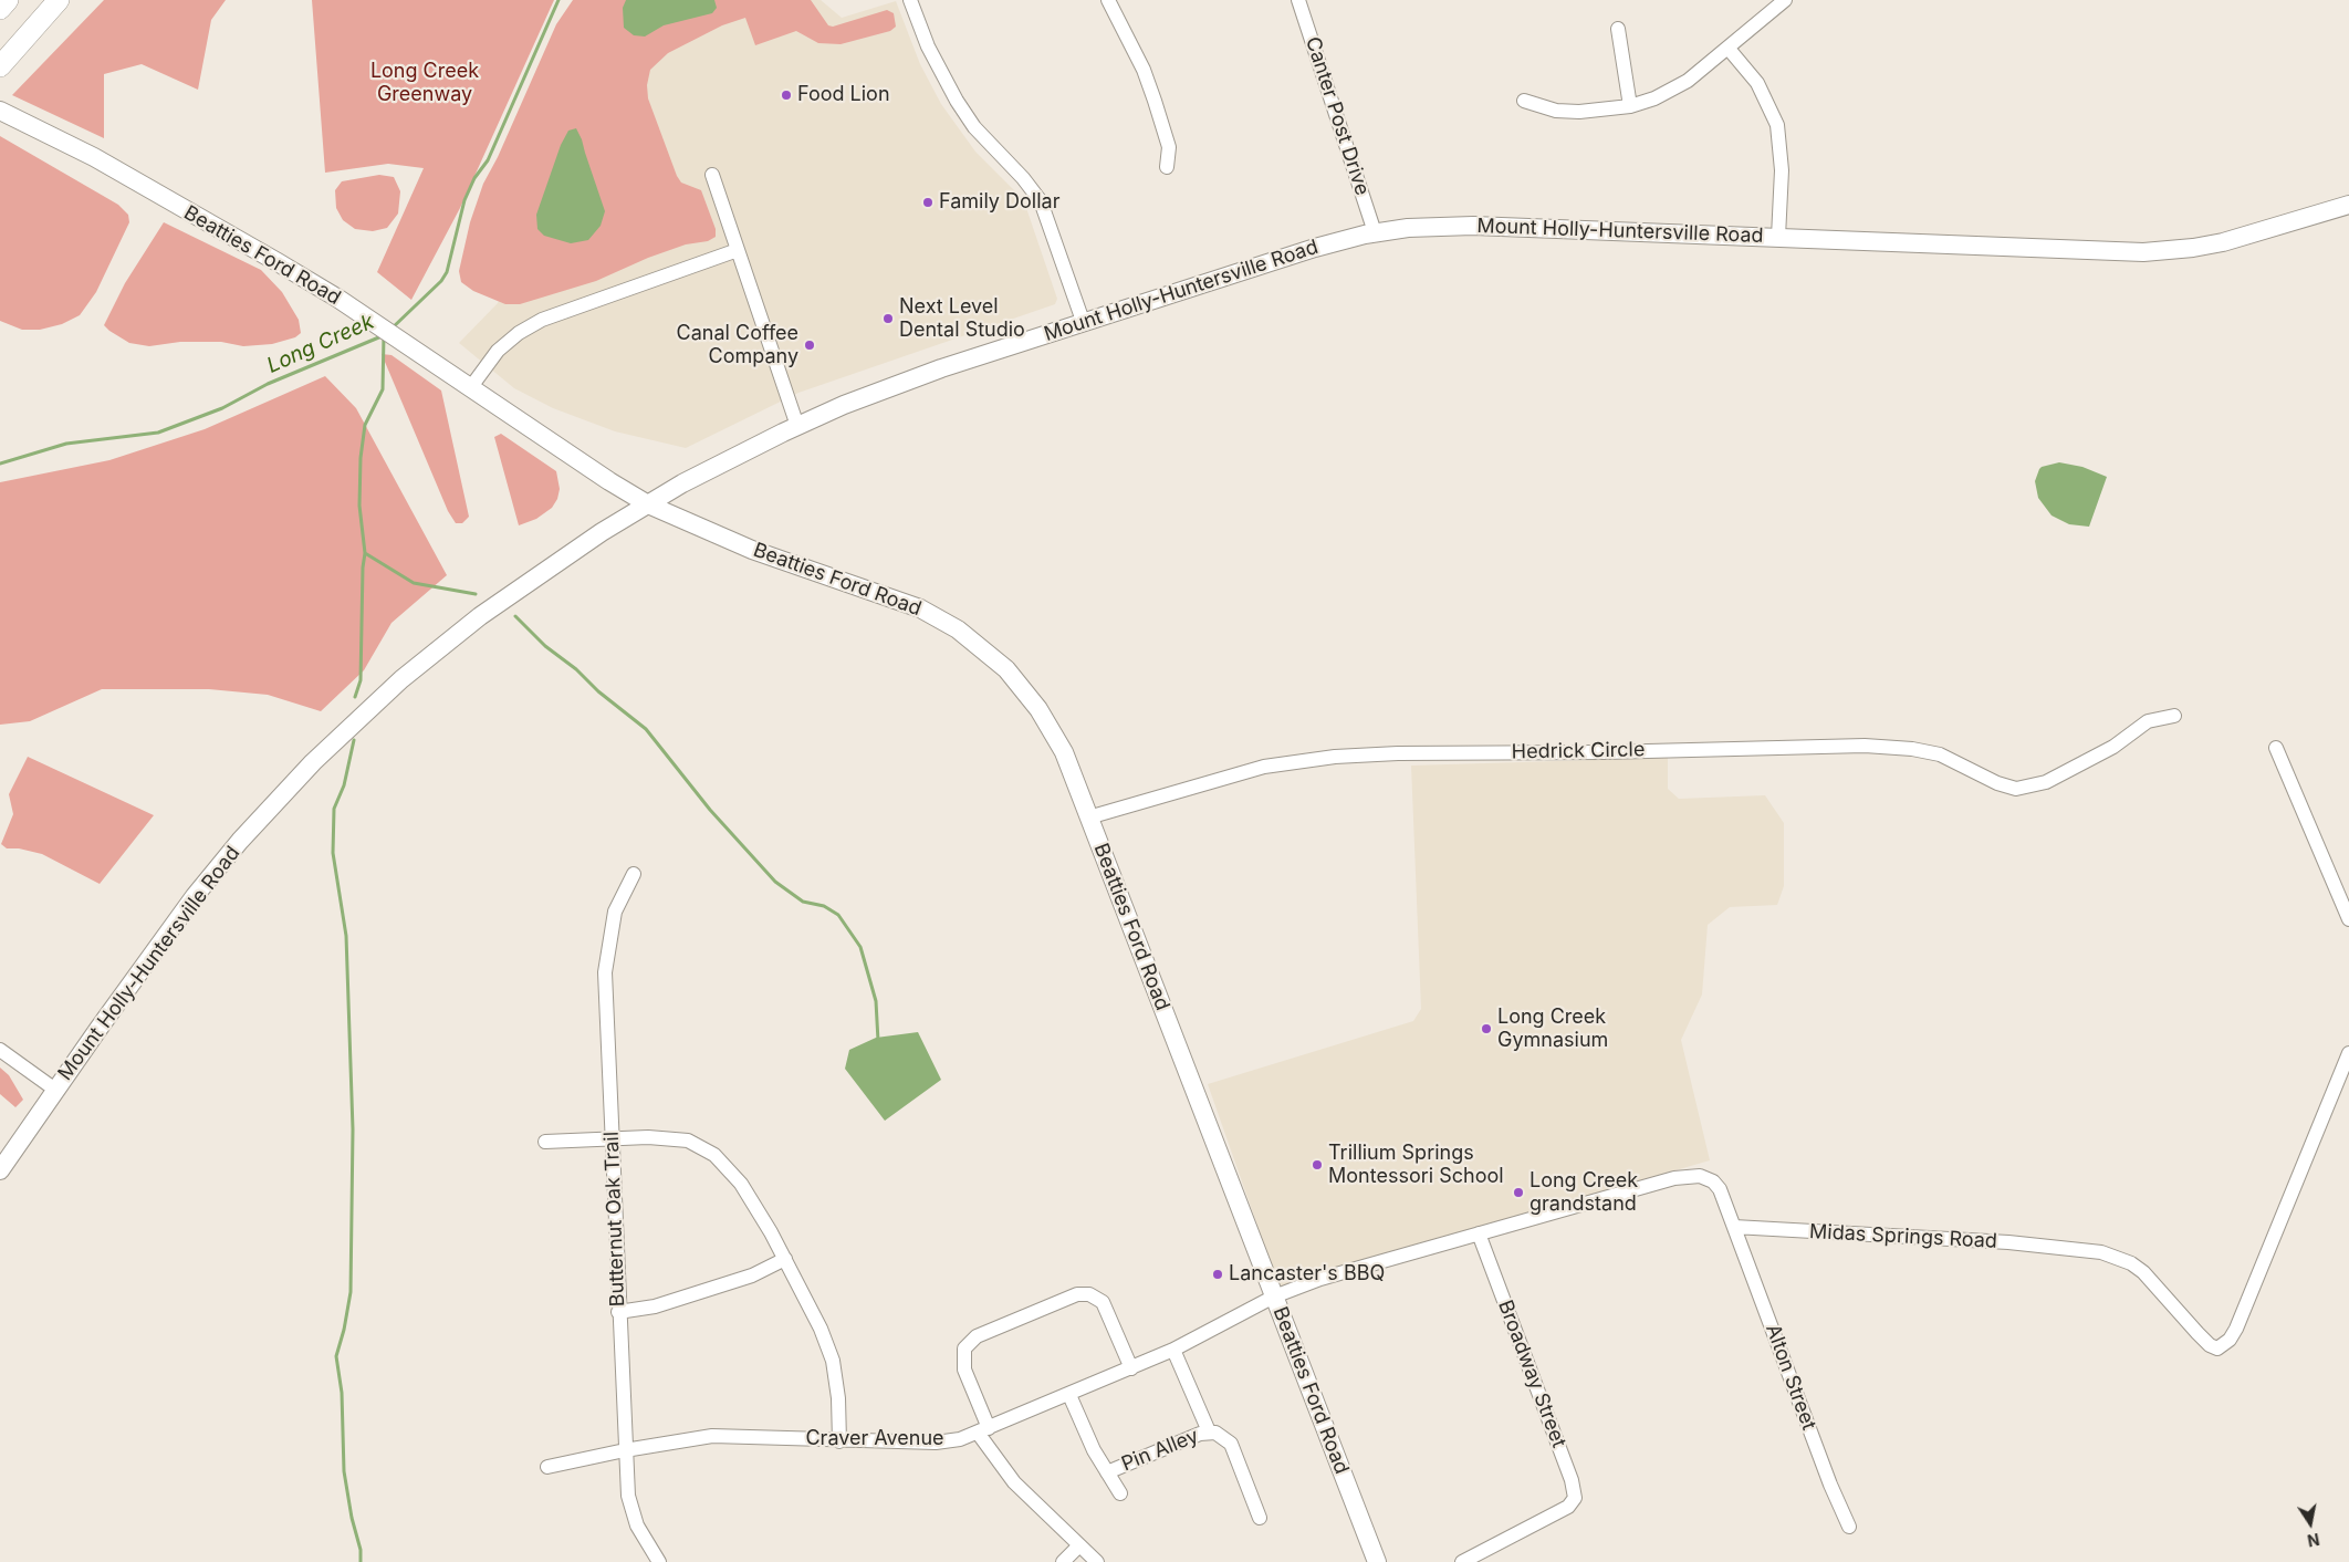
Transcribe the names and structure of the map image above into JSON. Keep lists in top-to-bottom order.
{
  "streets": {
    "main road": ["Mount Holly-Huntersville Road", "Beatties Ford Road"],
    "street": [
      "Canter Post Drive",
      "Hedrick Circle",
      "Butternut Oak Trail",
      "Midas Springs Road",
      "Broadway Street",
      "Alton Street",
      "Craver Avenue",
      "Pin Alley"
    ]
  },
  "crossings": [
    ["Canter Post Drive", "Mount Holly-Huntersville Road"],
    ["Mount Holly-Huntersville Road", "Beatties Ford Road"],
    ["Beatties Ford Road", "Hedrick Circle"],
    ["Beatties Ford Road", "Craver Avenue"],
    ["Butternut Oak Trail", "Craver Avenue"],
    ["Midas Springs Road", "Alton Street"]
  ],
  "water": ["Long Creek"],
  "parks": ["Long Creek Greenway"],
  "places": [
    "Food Lion",
    "Family Dollar",
    "Next Level Dental Studio",
    "Canal Coffee Company",
    "Long Creek Gymnasium",
    "Trillium Springs Montessori School",
    "Long Creek grandstand",
    "Lancaster's BBQ"
  ],
  "north": "bottom"
}
